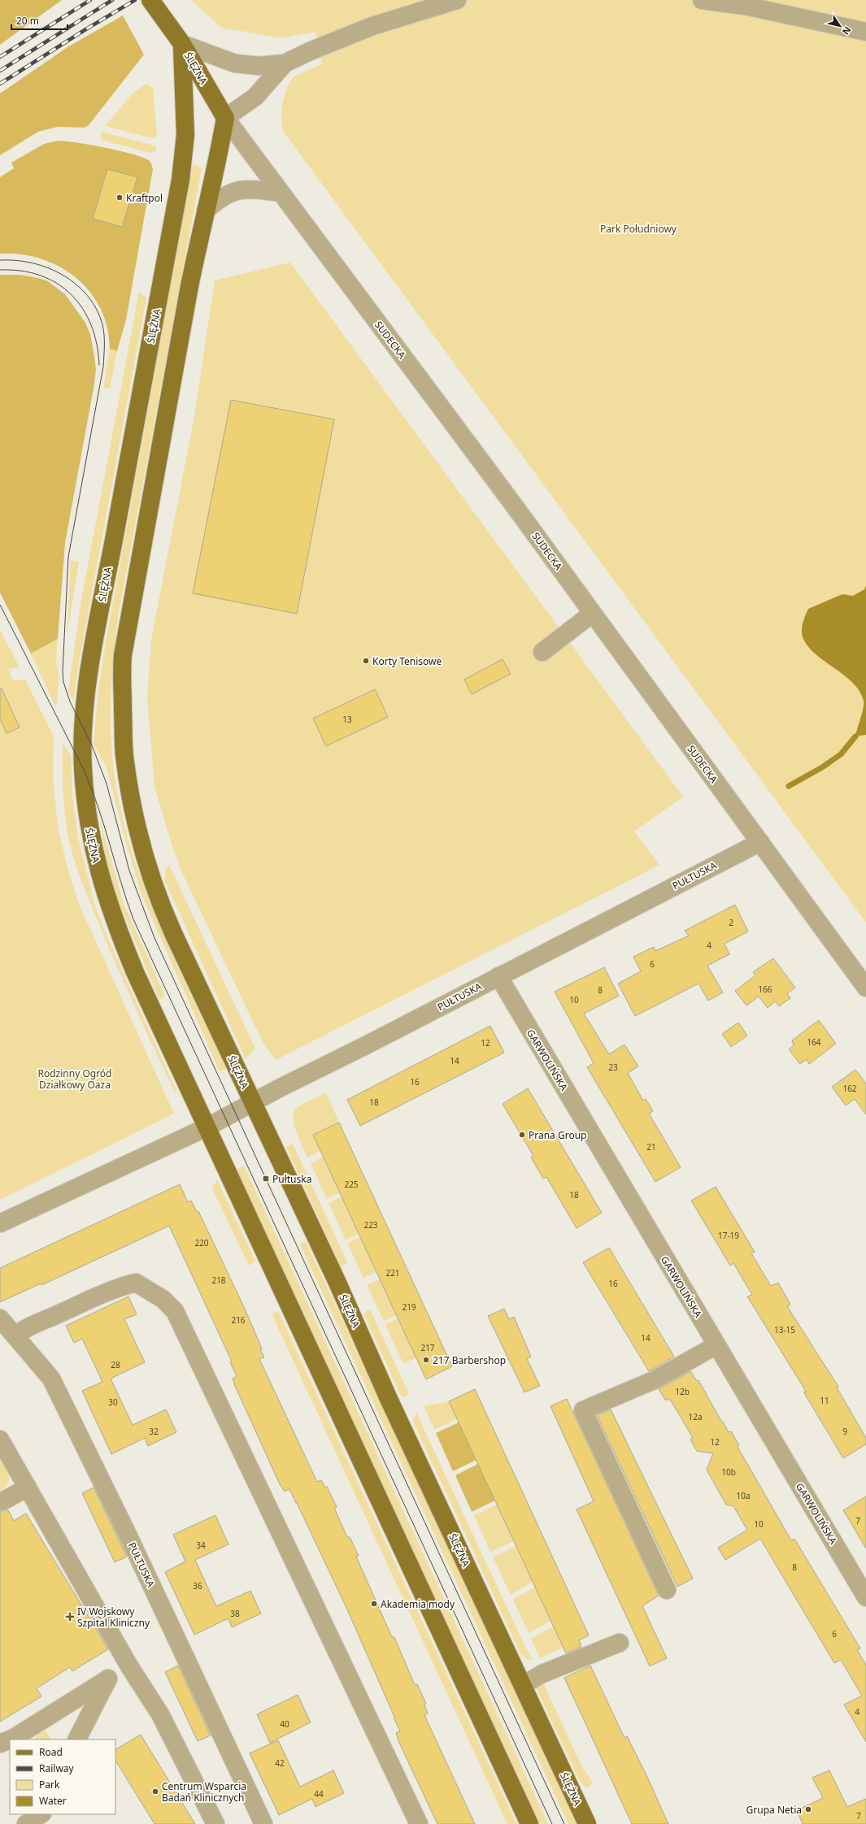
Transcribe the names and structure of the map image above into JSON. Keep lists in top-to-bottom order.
{
  "streets": {
    "main road": ["ŚLĘŻNA"],
    "street": ["SUDECKA", "PUŁTUSKA", "GARWOLIŃSKA"]
  },
  "crossings": [
    ["ŚLĘŻNA", "SUDECKA"],
    ["ŚLĘŻNA", "PUŁTUSKA"],
    ["SUDECKA", "PUŁTUSKA"],
    ["PUŁTUSKA", "GARWOLIŃSKA"]
  ],
  "parks": ["Park Południowy", "Rodzinny Ogród Działkowy Oaza"],
  "places": {
    "other": [
      "Kraftpol",
      "Korty Tenisowe",
      "Prana Group",
      "217 Barbershop",
      "Akademia mody",
      "Centrum Wsparcia Badań Klinicznych",
      "Grupa Netia"
    ],
    "transit": ["Pułtuska"],
    "health": ["IV Wojskowy Szpital Kliniczny"]
  },
  "house_numbers": [
    "13",
    "2",
    "4",
    "6",
    "166",
    "8",
    "10",
    "164",
    "12",
    "14",
    "23",
    "16",
    "162",
    "18",
    "21",
    "225",
    "18",
    "223",
    "17-19",
    "220",
    "221",
    "218",
    "16",
    "219",
    "216",
    "13-15",
    "14",
    "217",
    "28",
    "12b",
    "11",
    "30",
    "12a",
    "32",
    "9",
    "12",
    "10b",
    "10a",
    "7",
    "10",
    "34",
    "8",
    "36",
    "38",
    "6",
    "4",
    "40",
    "42",
    "44",
    "7"
  ],
  "legend": [
    "Road",
    "Railway",
    "Park",
    "Water"
  ],
  "scale_bar": "20 m",
  "north": "bottom right"
}
